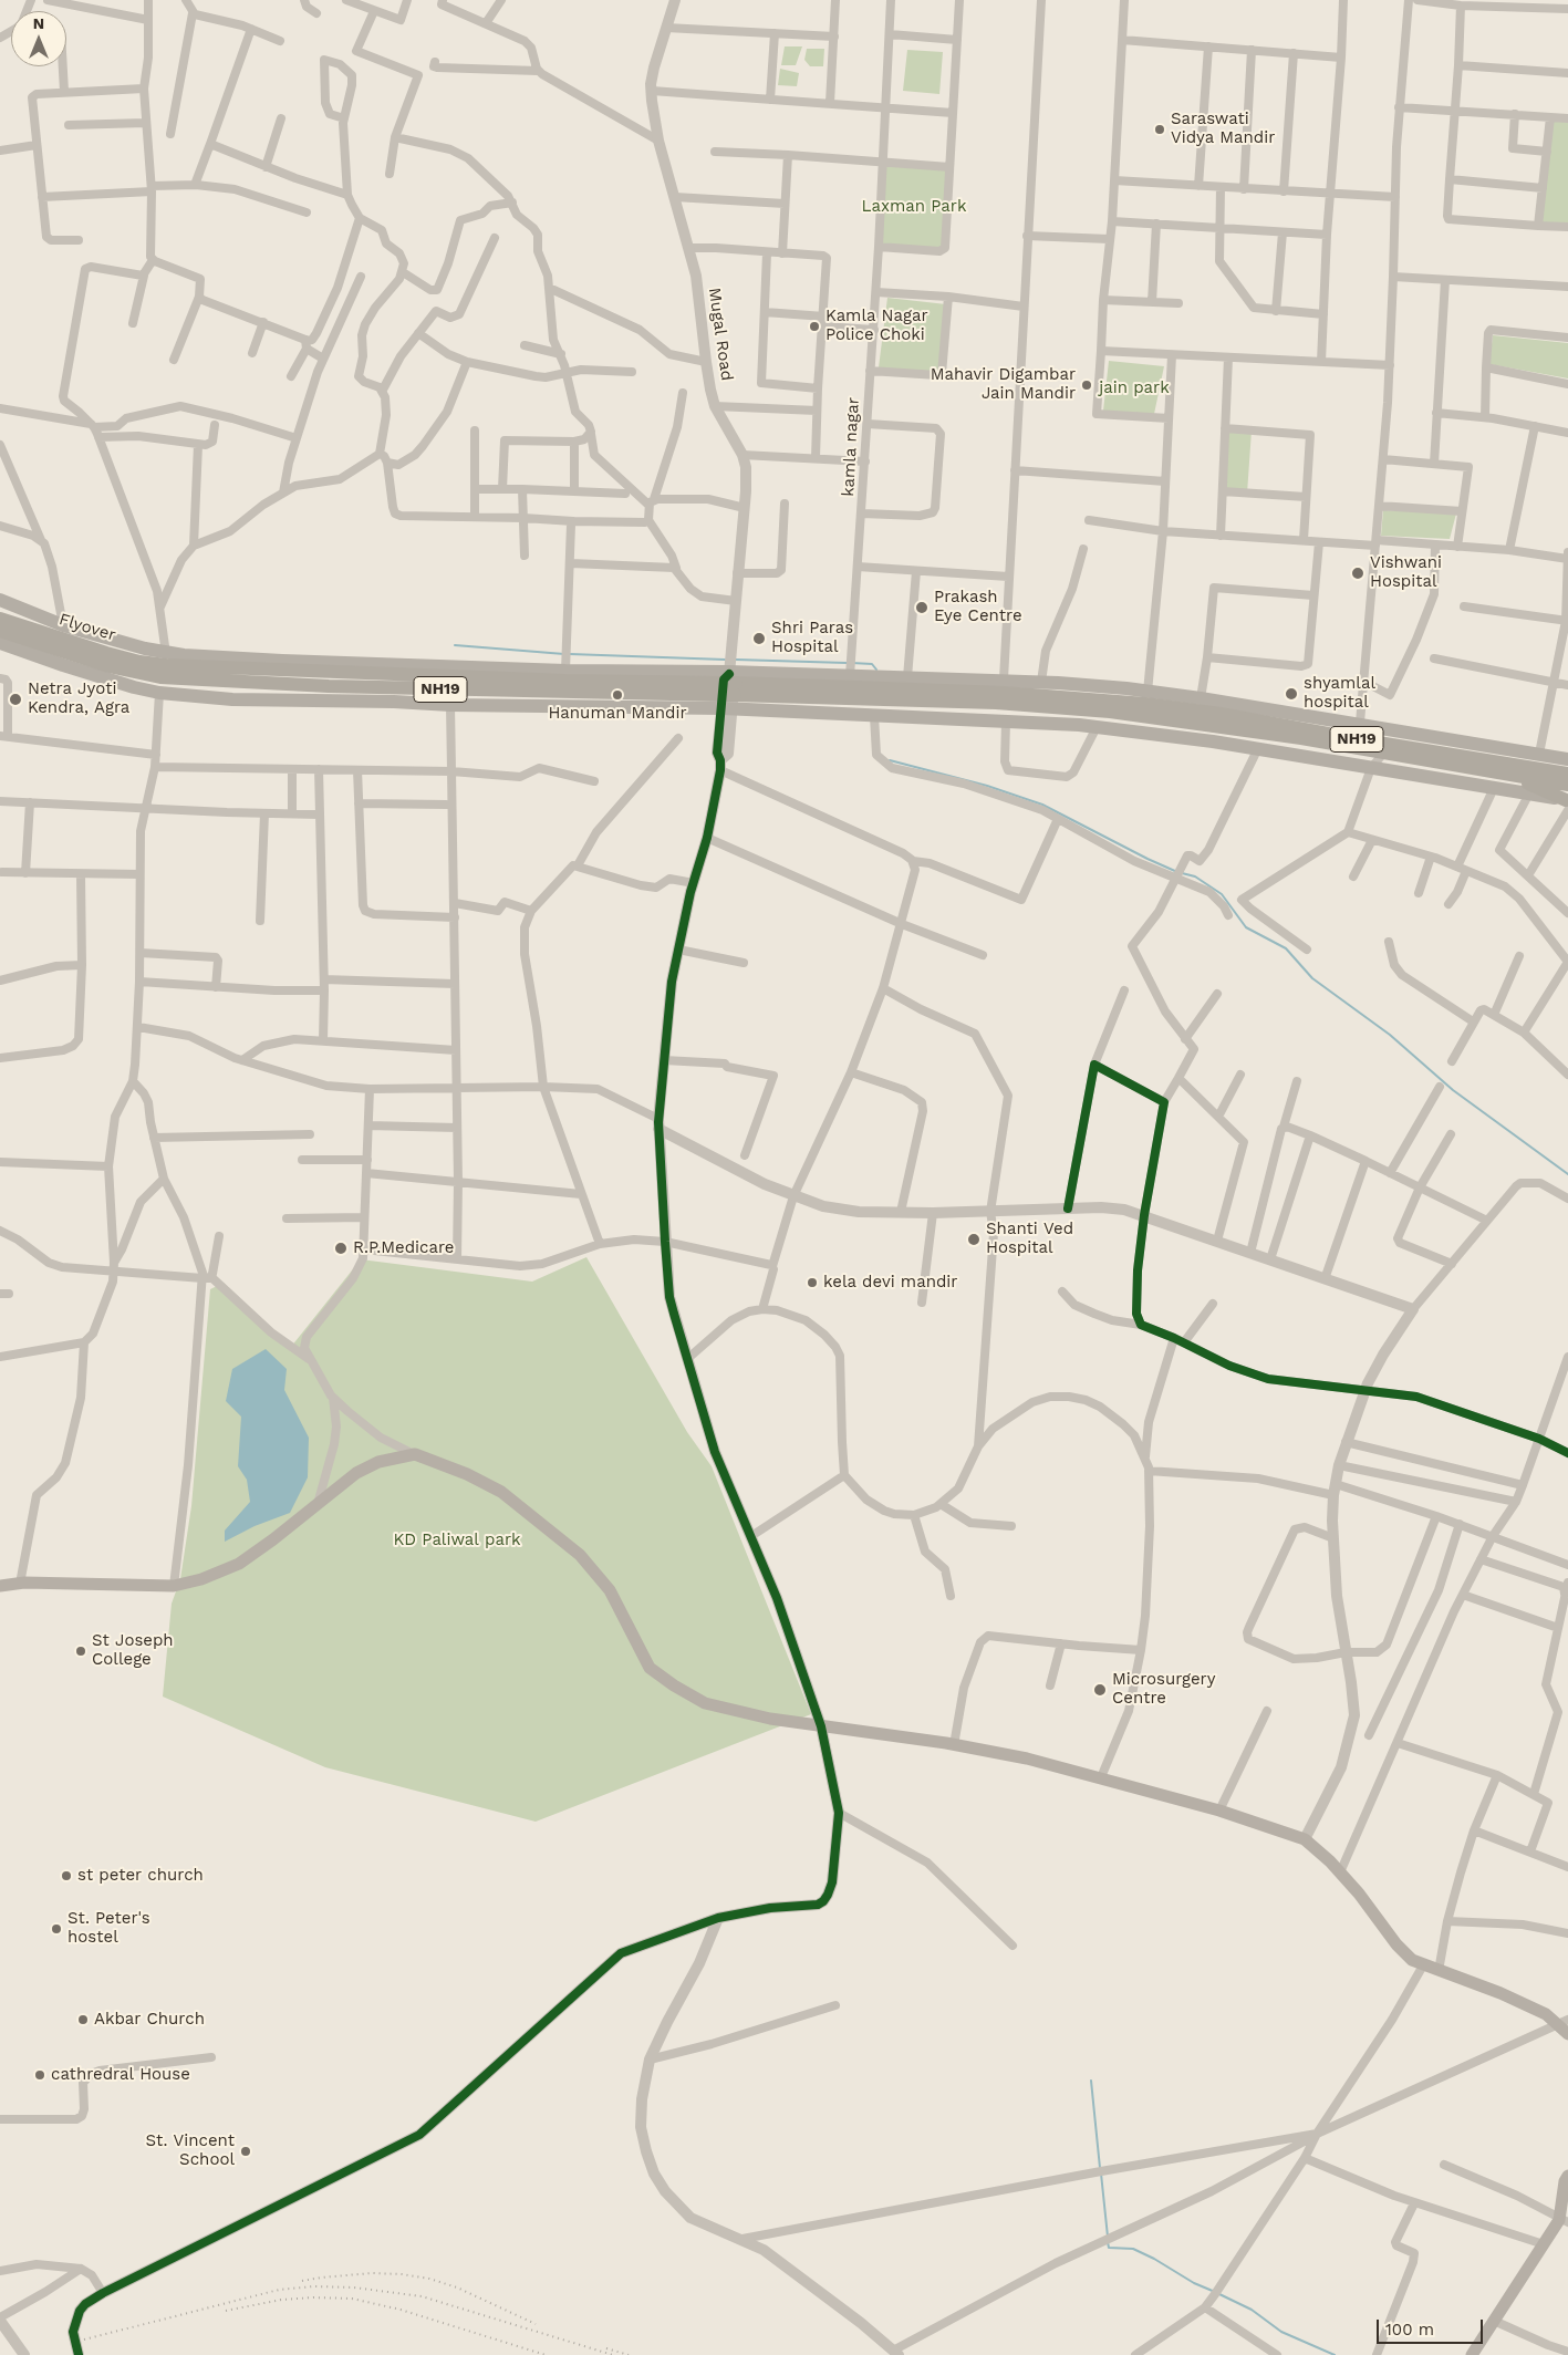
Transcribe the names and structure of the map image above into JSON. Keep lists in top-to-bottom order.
{
  "streets": {
    "highway": ["Flyover", "NH19"],
    "street": ["Mugal Road", "kamla nagar"]
  },
  "crossings": [
    ["Flyover", "NH19"]
  ],
  "parks": ["Laxman Park", "jain park", "KD Paliwal park"],
  "places": [
    "Saraswati Vidya Mandir",
    "Kamla Nagar Police Choki",
    "Mahavir Digambar Jain Mandir",
    "Vishwani Hospital",
    "Prakash Eye Centre",
    "Shri Paras Hospital",
    "shyamlal hospital",
    "Hanuman Mandir",
    "Netra Jyoti Kendra, Agra",
    "Shanti Ved Hospital",
    "R.P.Medicare",
    "kela devi mandir",
    "St Joseph College",
    "Microsurgery Centre",
    "st peter church",
    "St. Peter's hostel",
    "Akbar Church",
    "cathredral House",
    "St. Vincent School"
  ],
  "scale_bar": "100 m",
  "north": "top"
}
